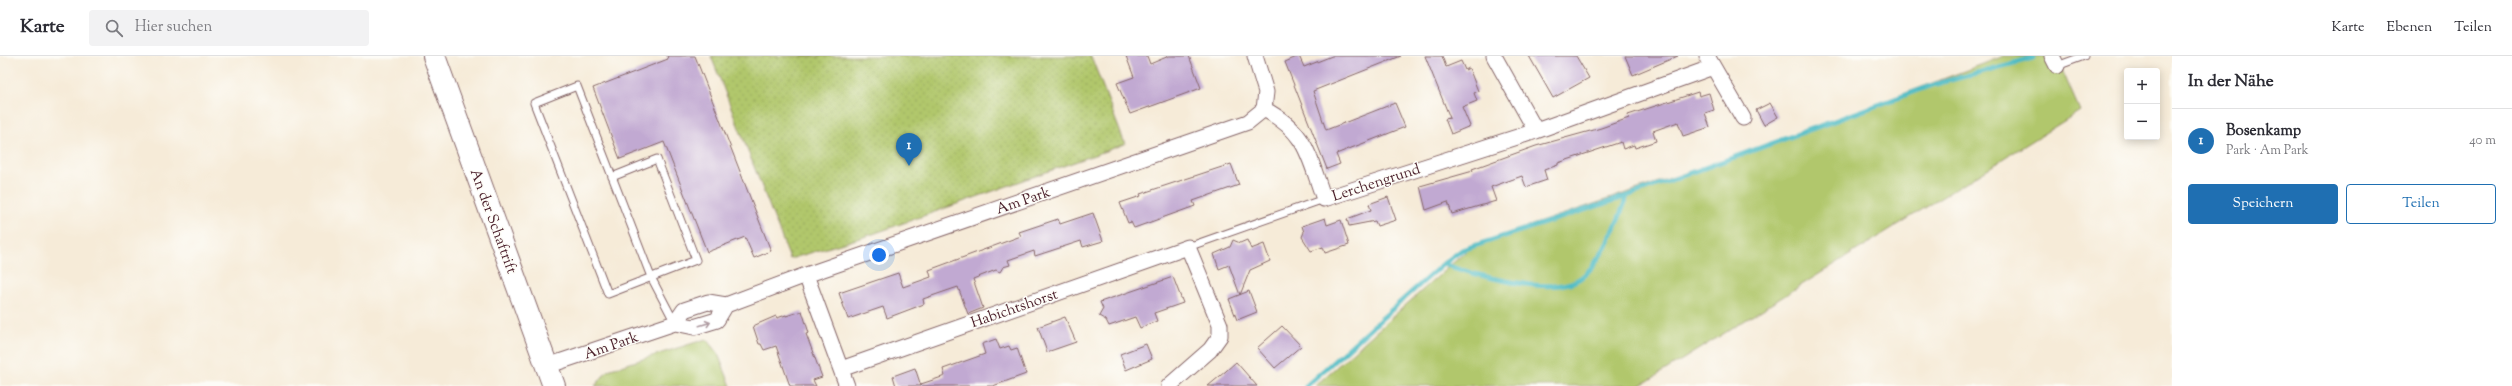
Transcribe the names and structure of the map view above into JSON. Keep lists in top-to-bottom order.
{
  "streets": {
    "main road": ["An der Schaftrift"],
    "street": ["Lerchengrund", "Am Park", "Habichtshorst"]
  },
  "crossings": [
    ["Lerchengrund", "Am Park"],
    ["Lerchengrund", "Habichtshorst"],
    ["Am Park", "An der Schaftrift"]
  ],
  "page": {
    "header": "Karte",
    "search": "Hier suchen",
    "nav": ["Karte", "Ebenen", "Teilen"],
    "heading": "In der Nähe",
    "map_buttons": ["+", "−"],
    "list": [
      {
        "mark": "1",
        "name": "Bosenkamp",
        "note": "Park · Am Park",
        "value": "40 m"
      }
    ],
    "pins": "1",
    "buttons": ["Speichern", "Teilen"]
  }
}
